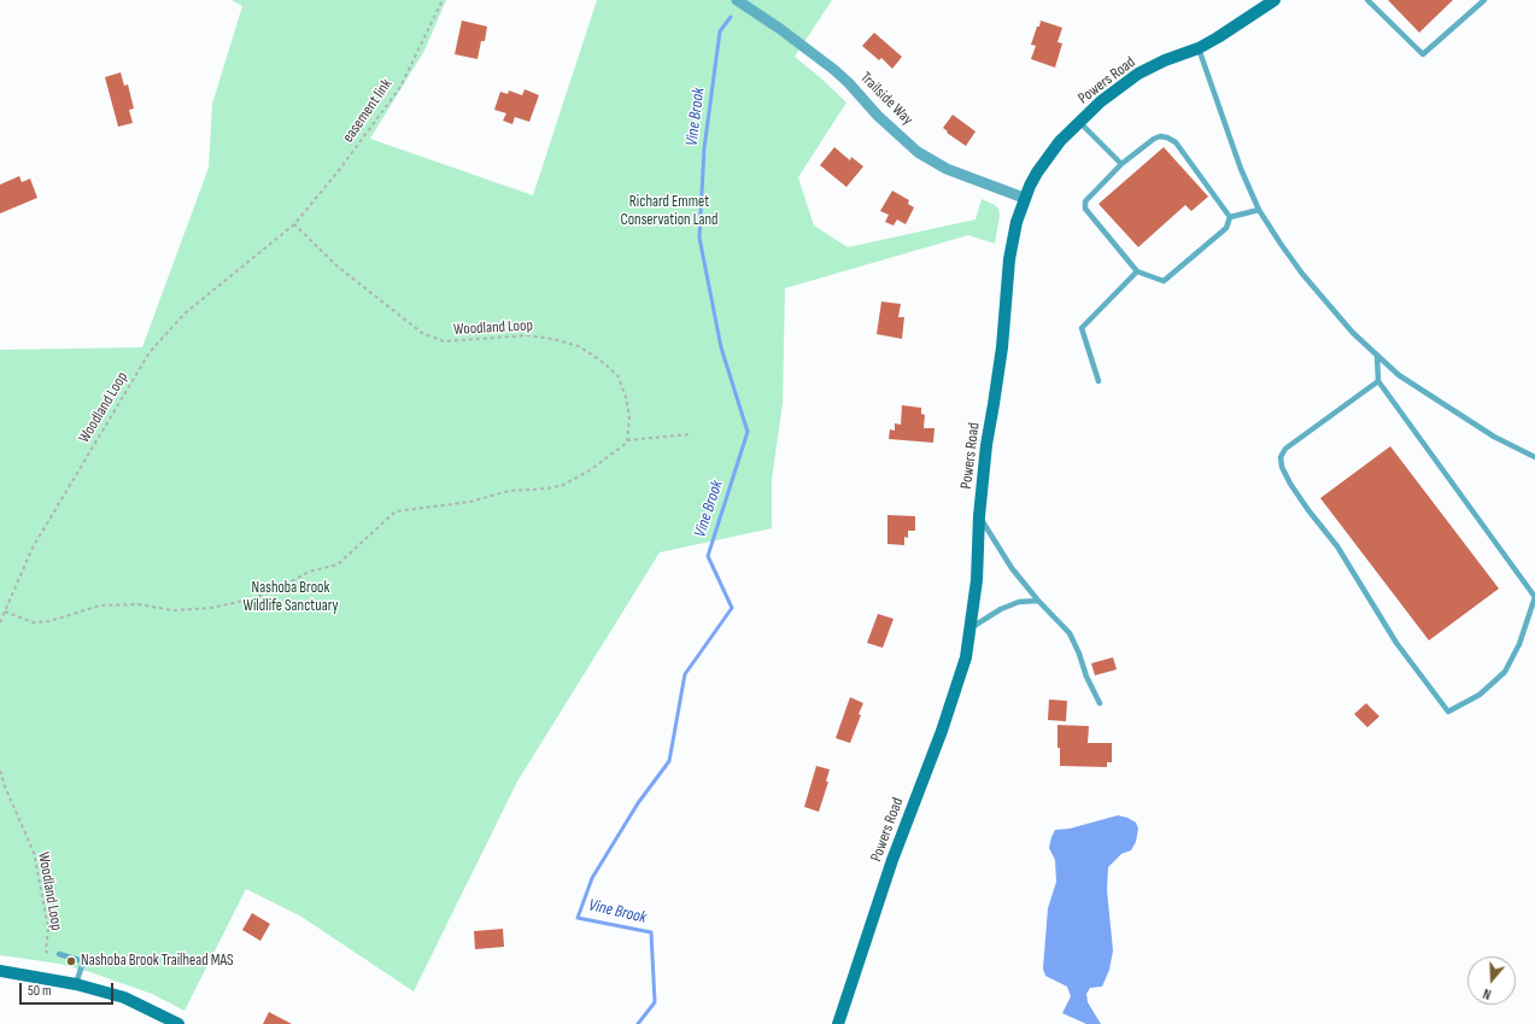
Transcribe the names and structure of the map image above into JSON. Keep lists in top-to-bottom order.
{
  "streets": {
    "main road": ["Powers Road"],
    "street": ["Trailside Way"],
    "path": ["easement link", "Woodland Loop"]
  },
  "crossings": [
    ["Powers Road", "Trailside Way"],
    ["easement link", "Woodland Loop"]
  ],
  "water": ["Vine Brook"],
  "parks": ["Richard Emmet Conservation Land", "Nashoba Brook Wildlife Sanctuary"],
  "places": ["Nashoba Brook Trailhead MAS"],
  "scale_bar": "50 m",
  "north": "bottom"
}
